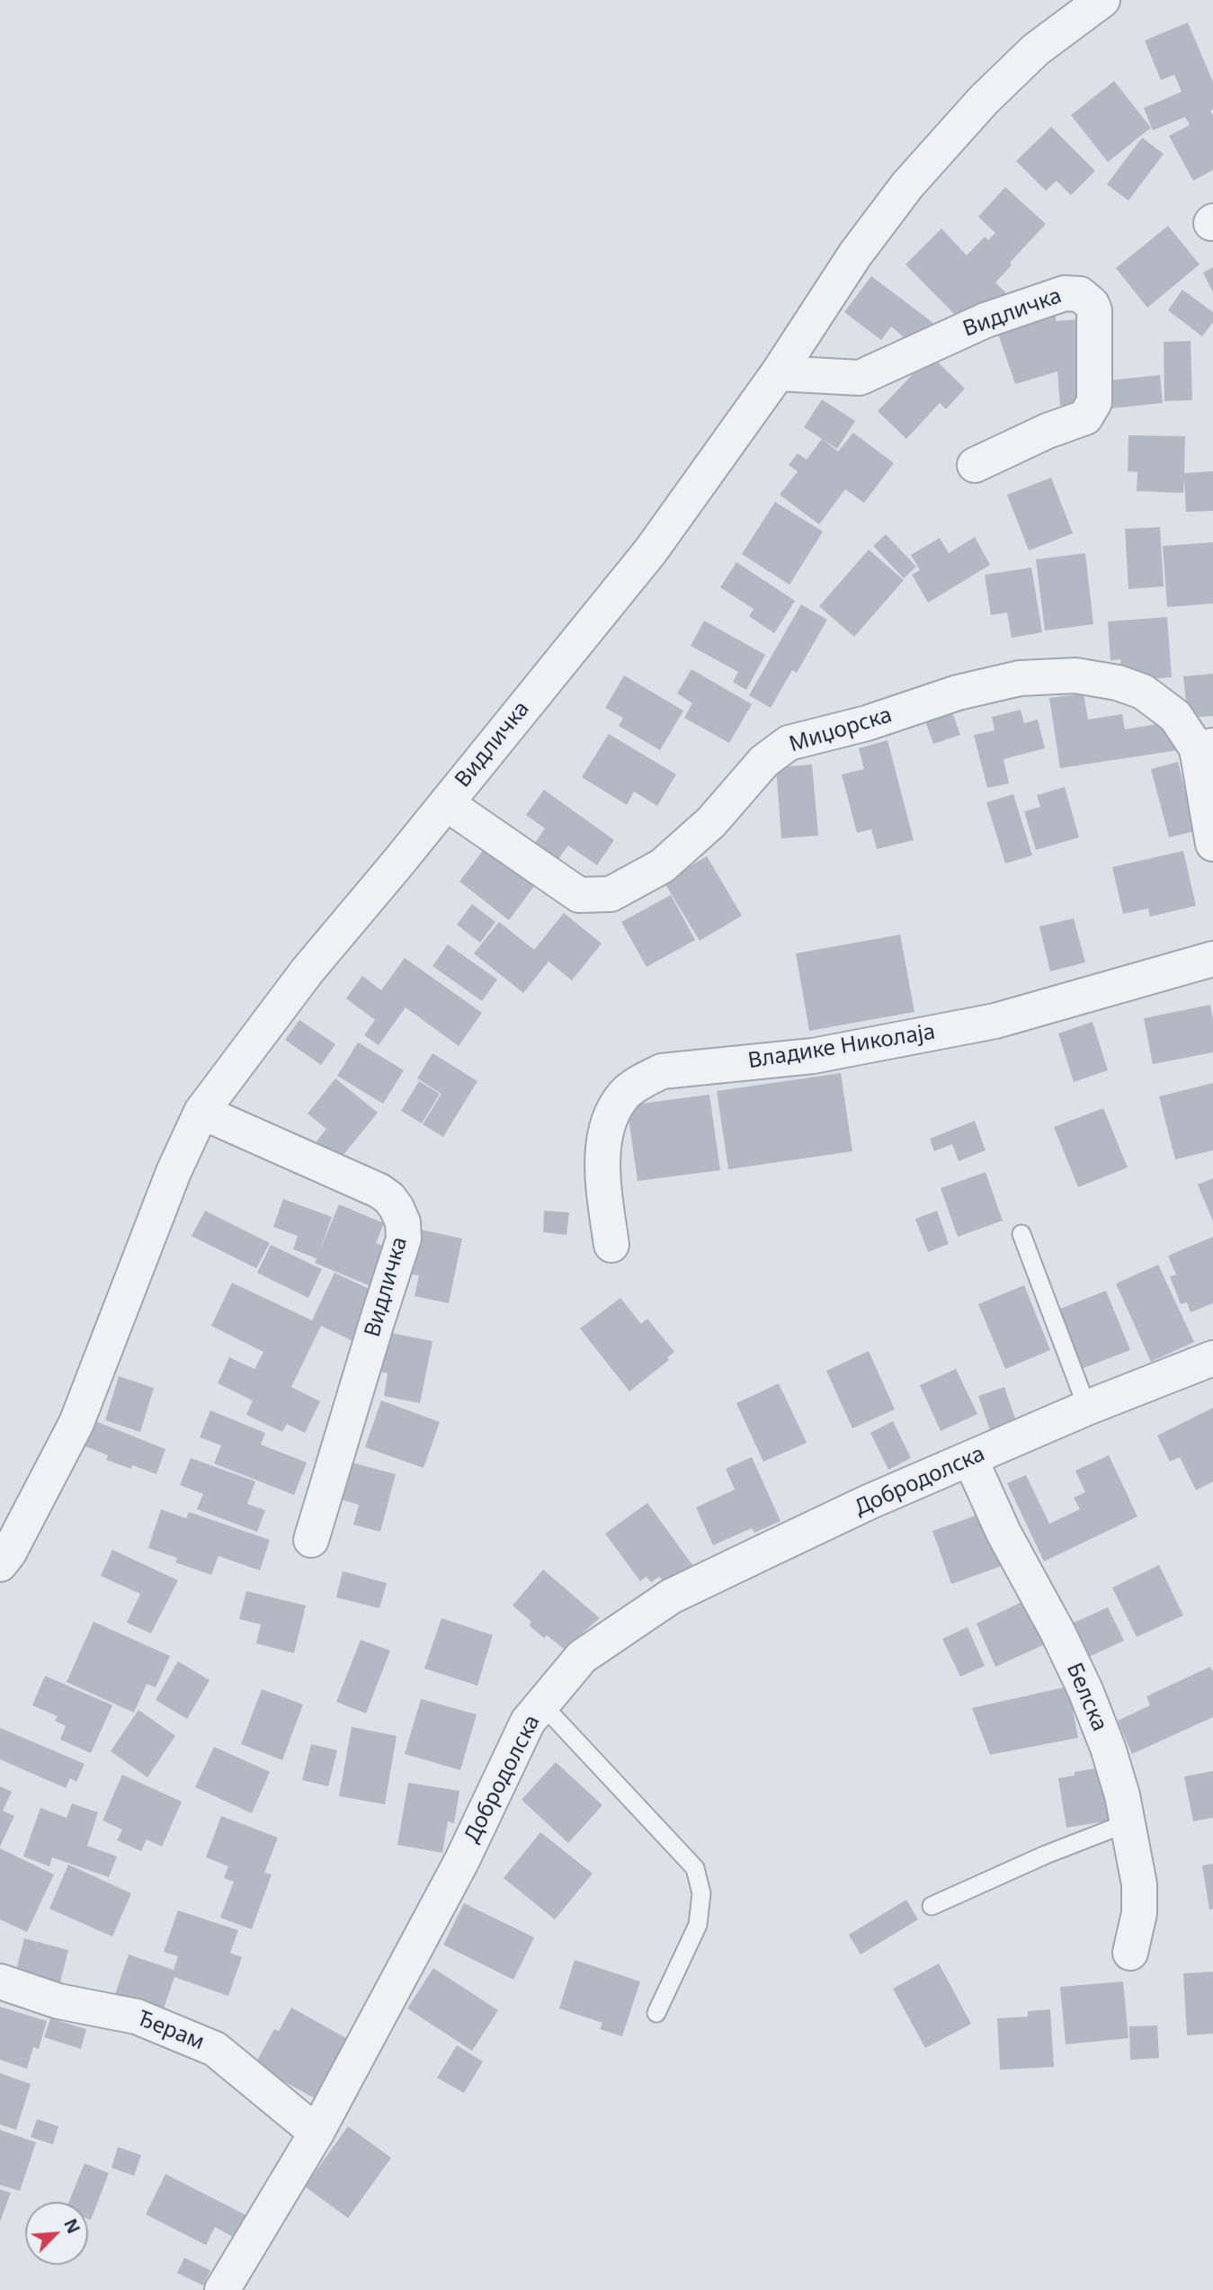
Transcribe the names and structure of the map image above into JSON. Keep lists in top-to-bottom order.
{
  "streets": {
    "street": [
      "Видличка",
      "Миџорска",
      "Владике Николаја",
      "Добродолска",
      "Белска",
      "Ђерам"
    ]
  },
  "crossings": [
    ["Видличка", "Миџорска"],
    ["Добродолска", "Белска"],
    ["Добродолска", "Ђерам"]
  ],
  "north": "top right"
}
